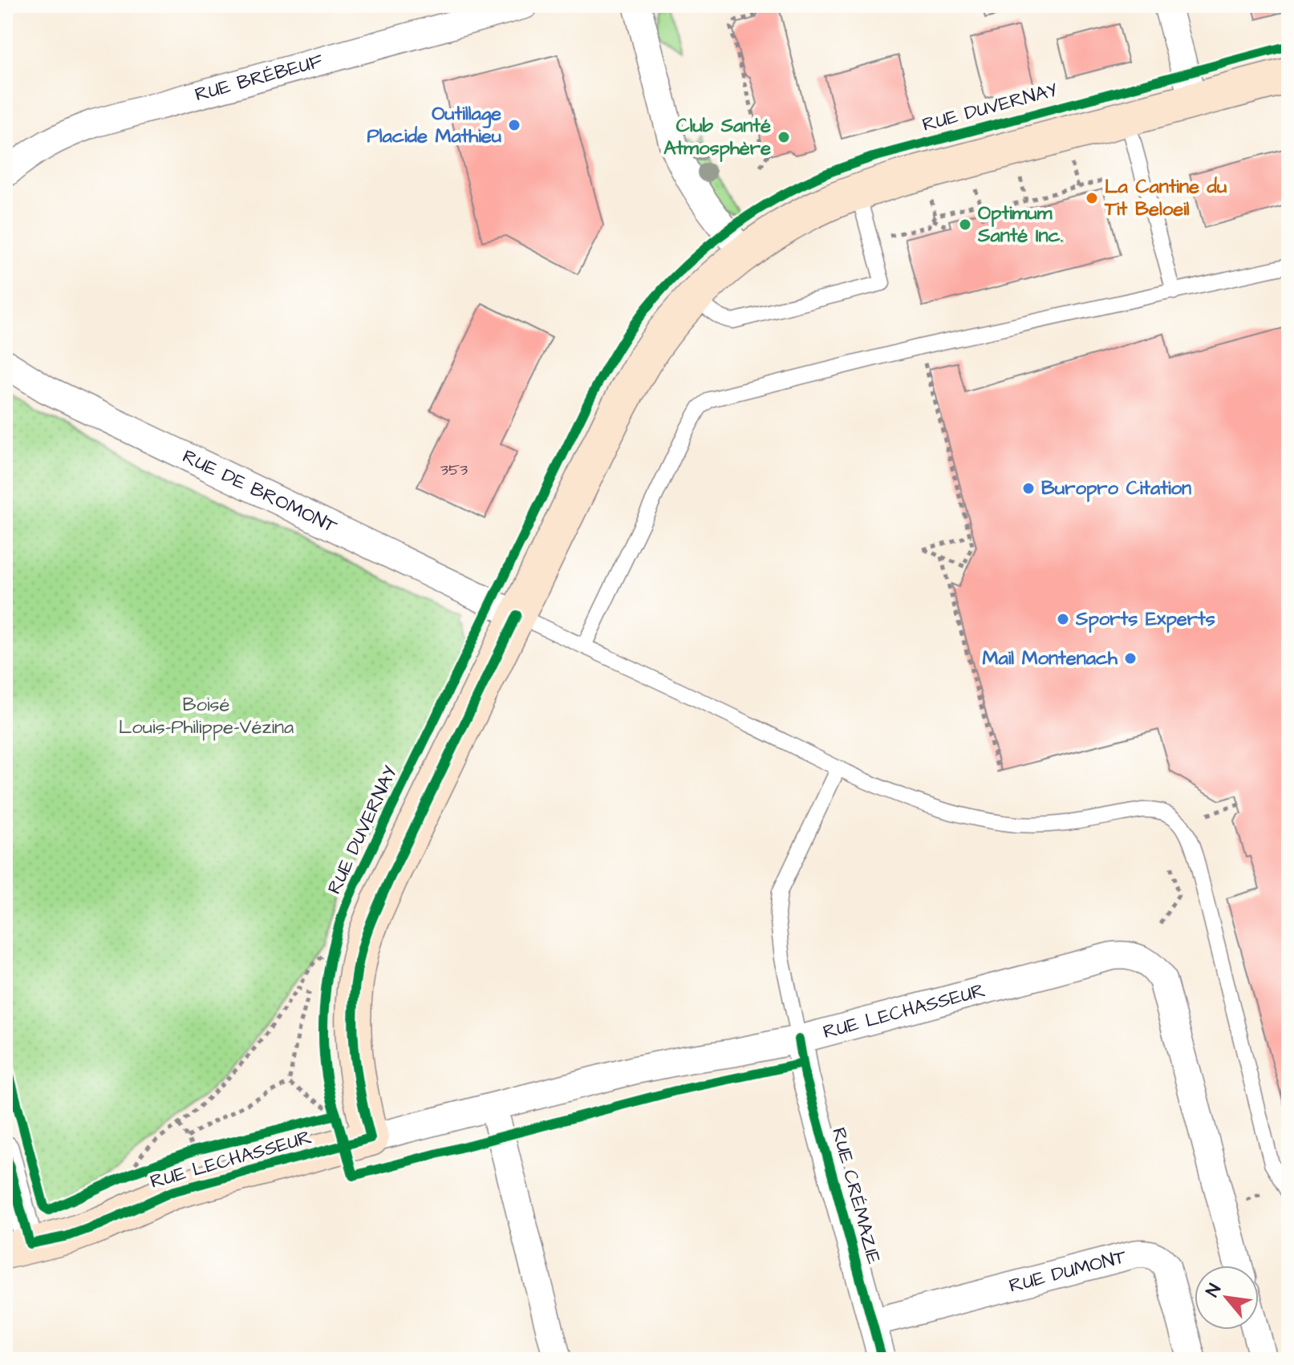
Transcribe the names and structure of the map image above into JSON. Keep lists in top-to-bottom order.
{
  "streets": {
    "street": [
      "RUE BRÉBEUF",
      "RUE DE BROMONT",
      "RUE LECHASSEUR",
      "RUE CRÉMAZIE",
      "RUE DUMONT"
    ],
    "cycle path": ["RUE DUVERNAY"]
  },
  "crossings": [
    ["RUE LECHASSEUR", "RUE CRÉMAZIE"],
    ["RUE CRÉMAZIE", "RUE DUMONT"]
  ],
  "parks": ["Boisé Louis-Philippe-Vézina"],
  "places": [
    "Outillage Placide Mathieu",
    "Club Santé Atmosphère",
    "La Cantine du Tit Beloeil",
    "Optimum Santé Inc.",
    "Buropro Citation",
    "Sports Experts",
    "Mail Montenach"
  ],
  "house_numbers": ["353"],
  "north": "top left"
}
